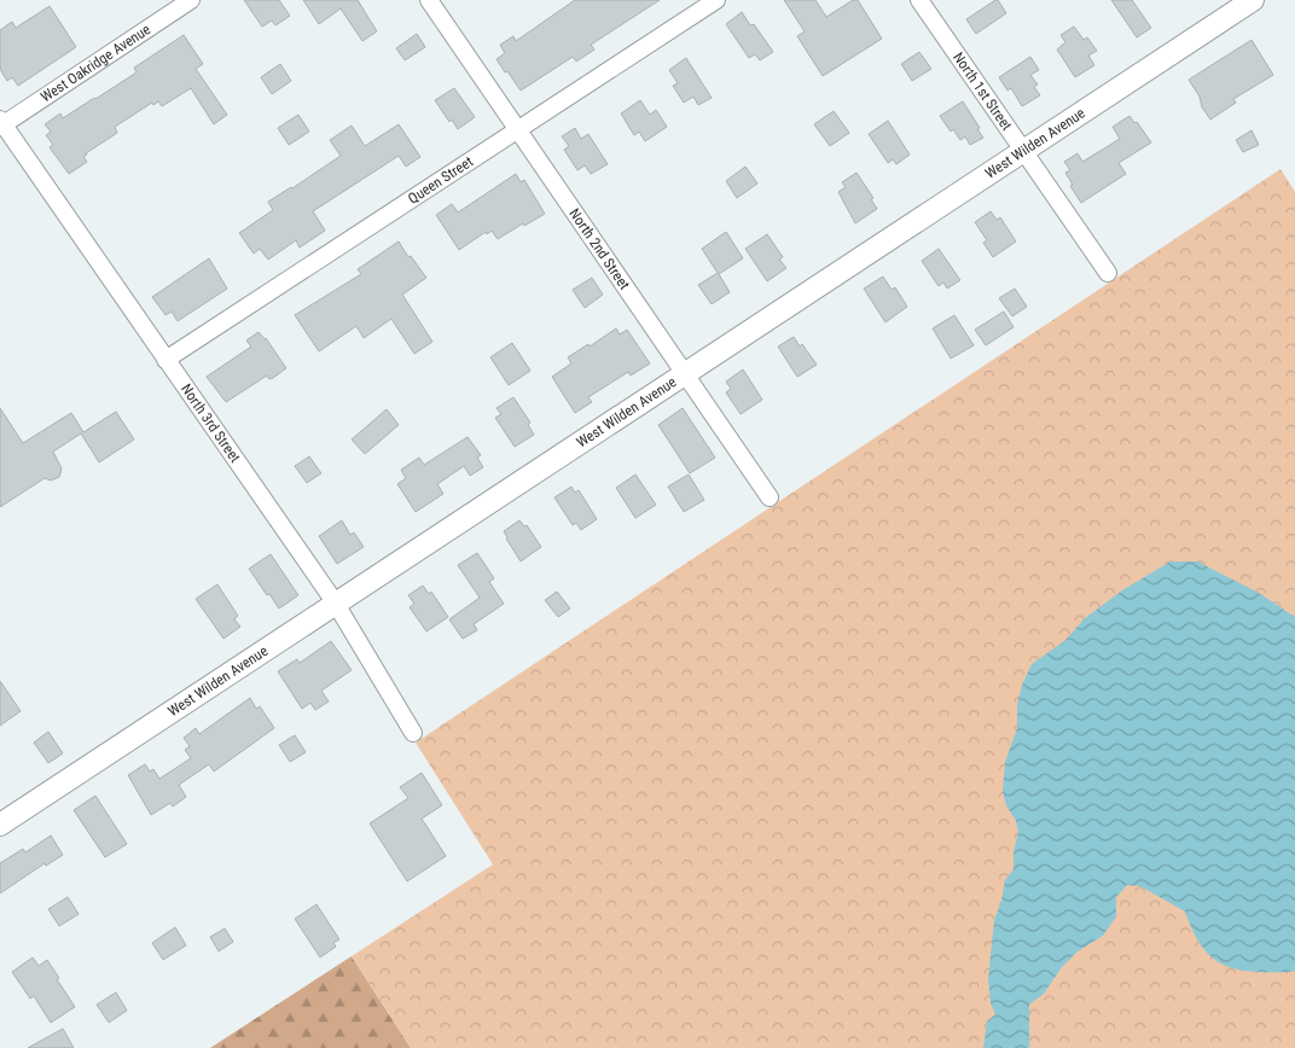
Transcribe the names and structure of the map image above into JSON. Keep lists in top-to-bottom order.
{
  "streets": {
    "street": [
      "West Oakridge Avenue",
      "North 1st Street",
      "West Wilden Avenue",
      "Queen Street",
      "North 2nd Street",
      "North 3rd Street"
    ]
  },
  "crossings": [
    ["West Oakridge Avenue", "North 3rd Street"],
    ["North 1st Street", "West Wilden Avenue"],
    ["West Wilden Avenue", "North 2nd Street"],
    ["West Wilden Avenue", "North 3rd Street"],
    ["Queen Street", "North 2nd Street"],
    ["Queen Street", "North 3rd Street"]
  ]
}
